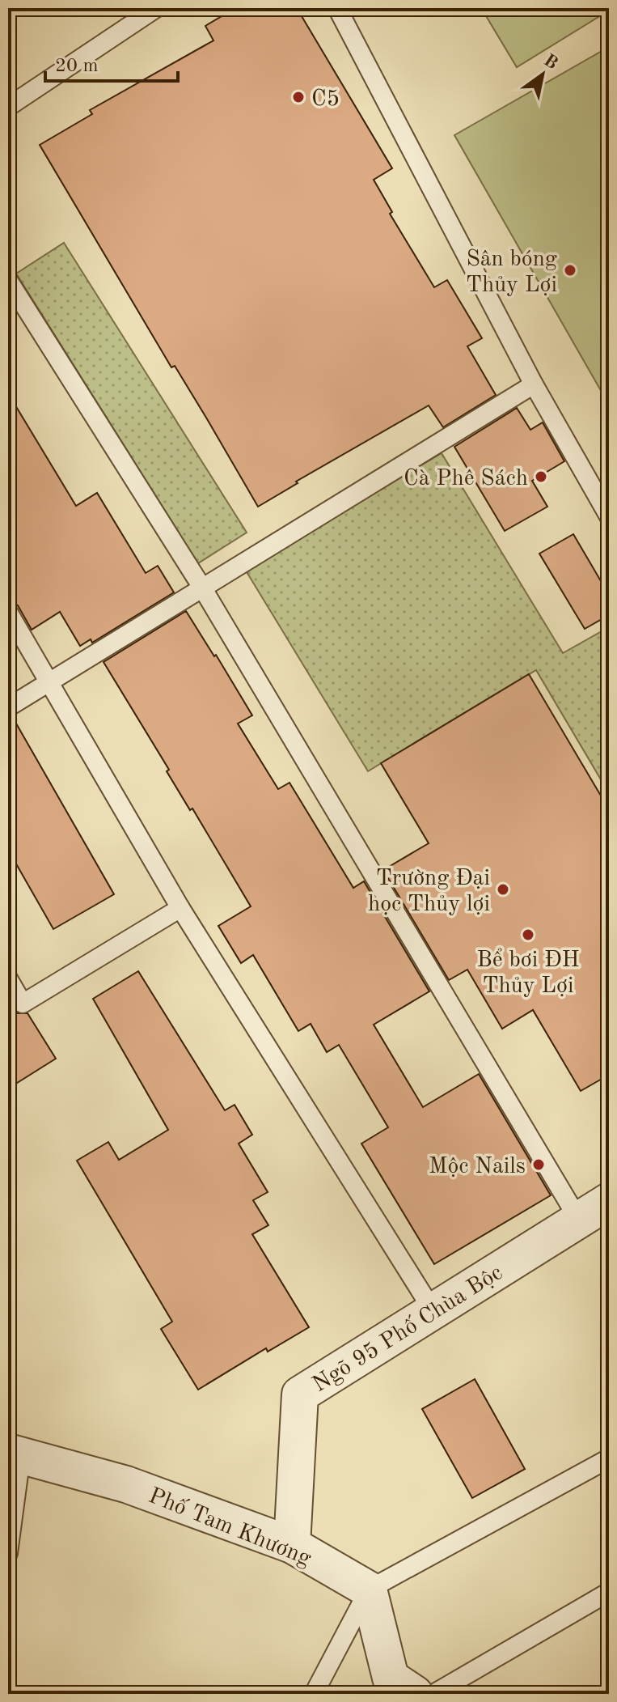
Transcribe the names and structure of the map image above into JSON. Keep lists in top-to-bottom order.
{
  "streets": {
    "street": ["Ngõ 95 Phố Chùa Bộc", "Phố Tam Khương"]
  },
  "crossings": [
    ["Ngõ 95 Phố Chùa Bộc", "Phố Tam Khương"]
  ],
  "places": [
    "C5",
    "Sân bóng Thủy Lợi",
    "Cà Phê Sách",
    "Trường Đại học Thủy lợi",
    "Bể bơi ĐH Thủy Lợi",
    "Mộc Nails"
  ],
  "scale_bar": "20 m",
  "north": "top right"
}
